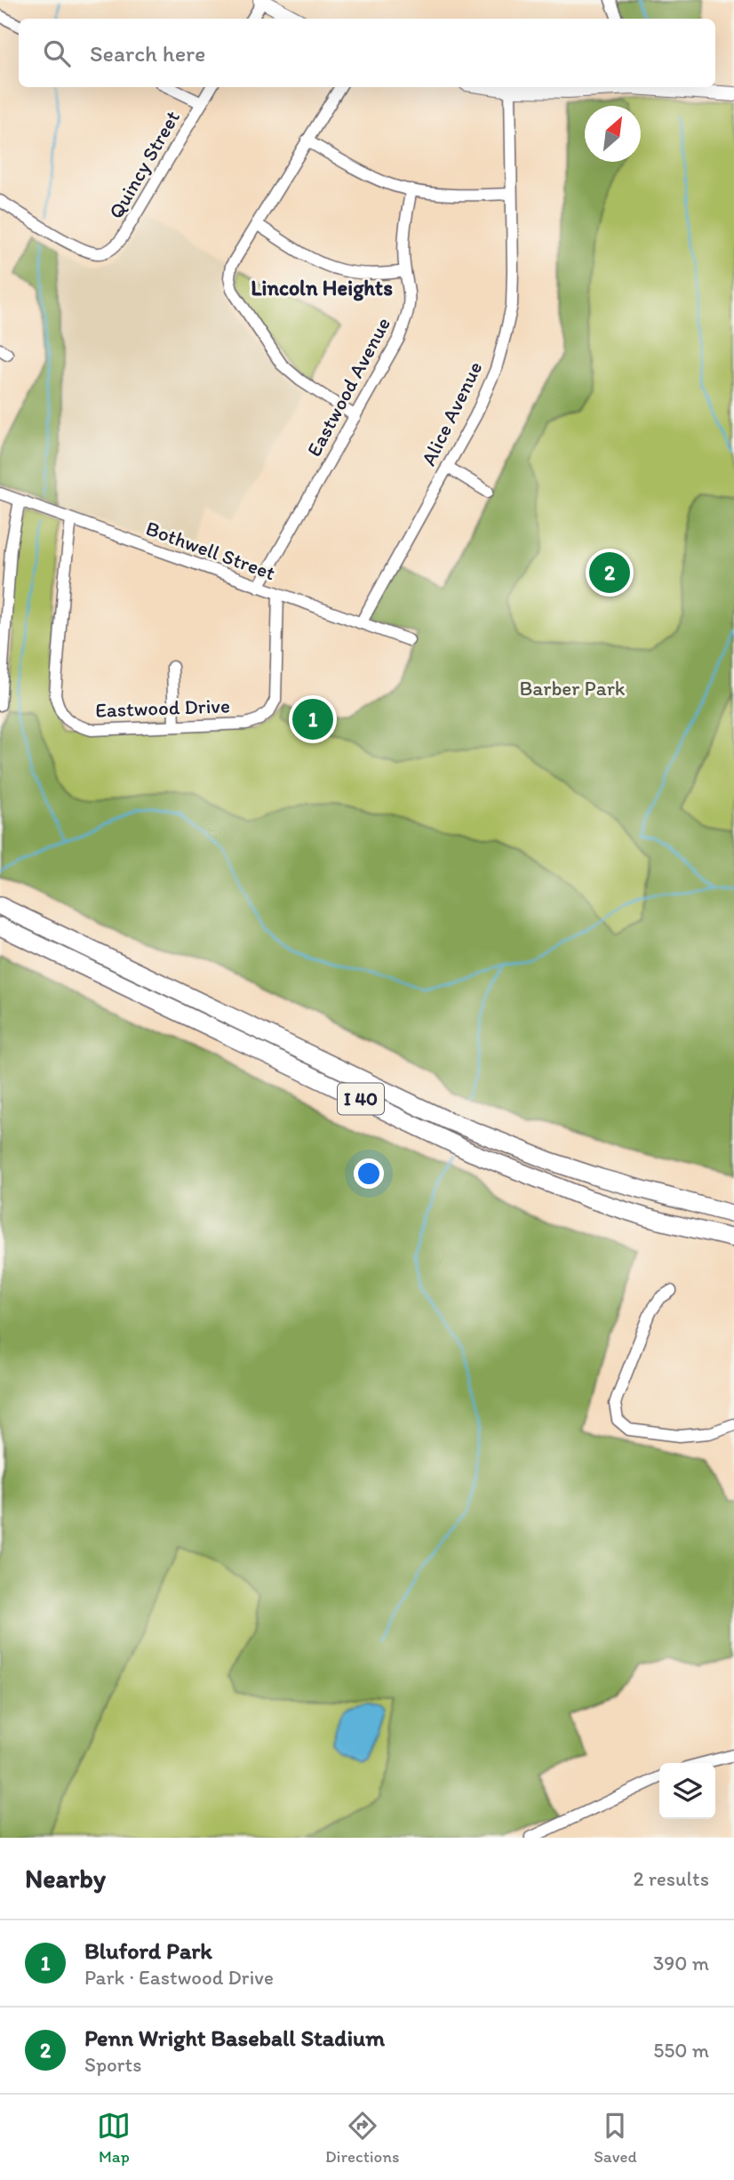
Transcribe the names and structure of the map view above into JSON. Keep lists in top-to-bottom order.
{
  "streets": {
    "highway": ["I 40"],
    "street": [
      "Quincy Street",
      "Eastwood Avenue",
      "Alice Avenue",
      "Bothwell Street",
      "Eastwood Drive"
    ]
  },
  "crossings": [
    ["Eastwood Avenue", "Bothwell Street"],
    ["Alice Avenue", "Bothwell Street"],
    ["Bothwell Street", "Eastwood Drive"]
  ],
  "districts": ["Lincoln Heights"],
  "parks": ["Barber Park"],
  "north": "top right",
  "page": {
    "search": "Search here",
    "pins": ["2", "1"],
    "heading": ["Nearby", "2 results"],
    "list": [
      {
        "mark": "1",
        "name": "Bluford Park",
        "note": "Park · Eastwood Drive",
        "value": "390 m"
      },
      {
        "mark": "2",
        "name": "Penn Wright Baseball Stadium",
        "note": "Sports",
        "value": "550 m"
      }
    ],
    "nav": ["Map", "Directions", "Saved"]
  }
}
